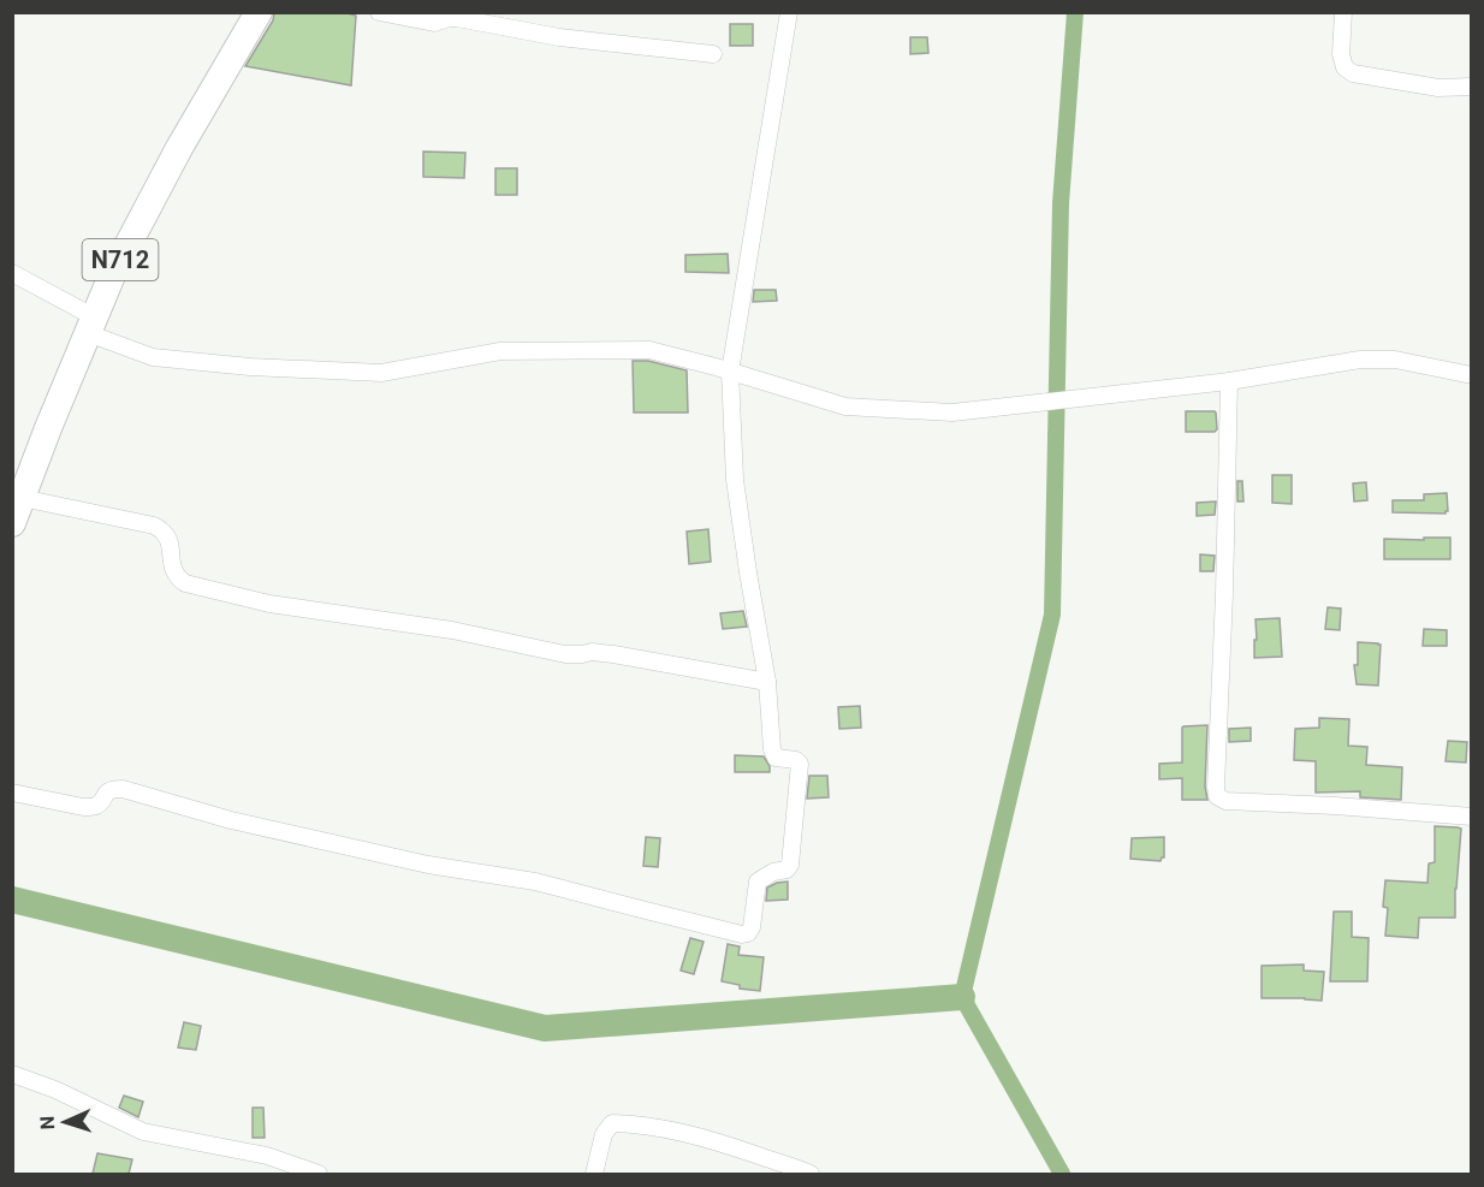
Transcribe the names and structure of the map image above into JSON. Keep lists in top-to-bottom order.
{
  "streets": {
    "highway": ["N712"]
  },
  "north": "left"
}
